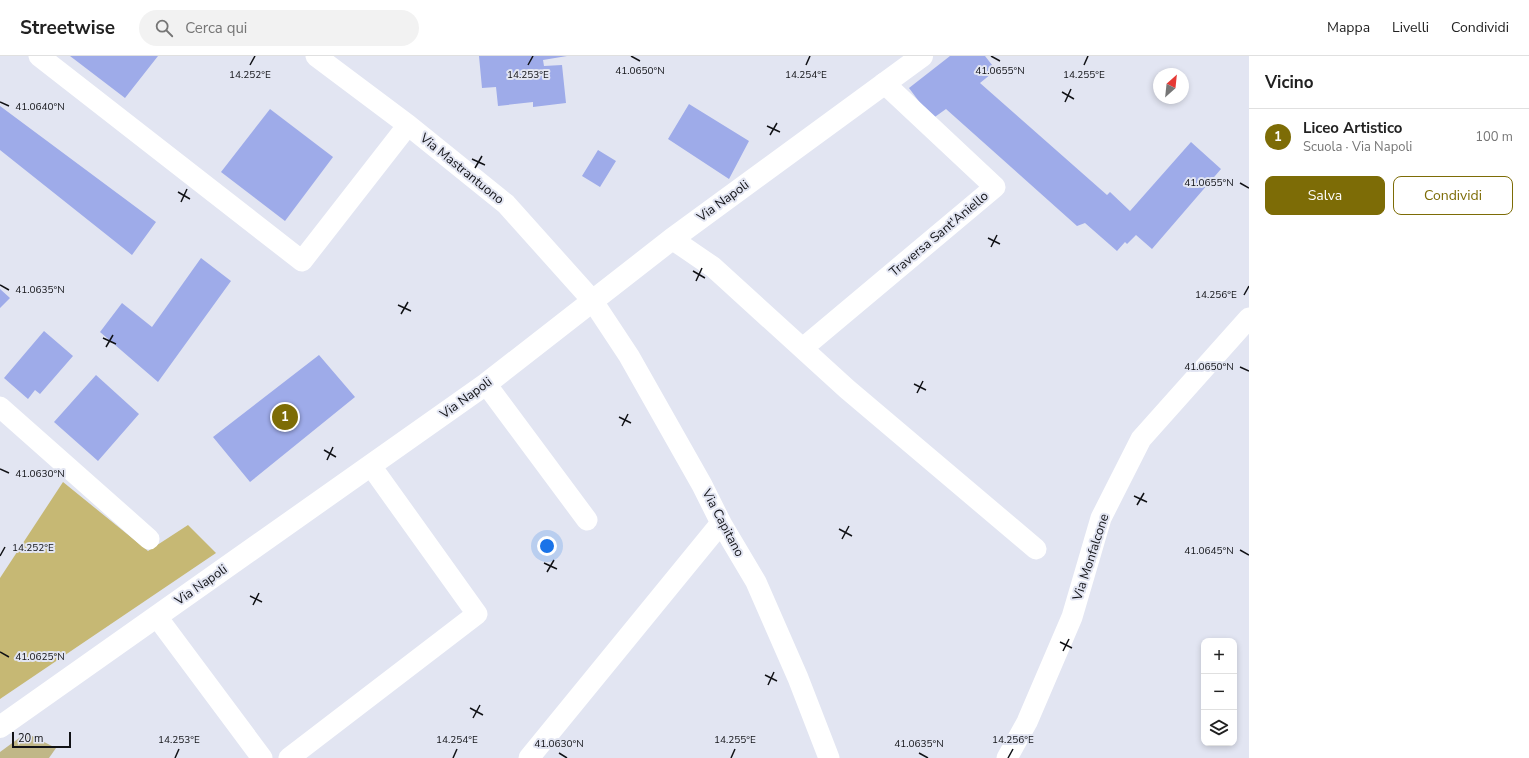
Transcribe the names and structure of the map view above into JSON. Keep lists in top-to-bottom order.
{
  "streets": {
    "street": [
      "Via Mastrantuono",
      "Via Napoli",
      "Traversa Sant'Aniello",
      "Via Capitano",
      "Via Monfalcone"
    ]
  },
  "crossings": [
    ["Via Mastrantuono", "Via Napoli"],
    ["Via Mastrantuono", "Via Capitano"],
    ["Via Napoli", "Traversa Sant'Aniello"],
    ["Via Napoli", "Via Capitano"]
  ],
  "scale_bar": "20 m",
  "north": "top right",
  "page": {
    "header": "Streetwise",
    "search": "Cerca qui",
    "nav": ["Mappa", "Livelli", "Condividi"],
    "heading": "Vicino",
    "list": [
      {
        "mark": "1",
        "name": "Liceo Artistico",
        "note": "Scuola · Via Napoli",
        "value": "100 m"
      }
    ],
    "buttons": ["Salva", "Condividi"],
    "pins": "1",
    "map_buttons": ["+", "−"],
    "scale": "20 m"
  },
  "coordinates": [
    "41.0650°N",
    "41.0655°N",
    "14.252°E",
    "14.253°E",
    "14.254°E",
    "14.255°E",
    "41.0640°N",
    "41.0635°N",
    "14.256°E",
    "41.0630°N",
    "41.0645°N",
    "41.0625°N"
  ]
}
